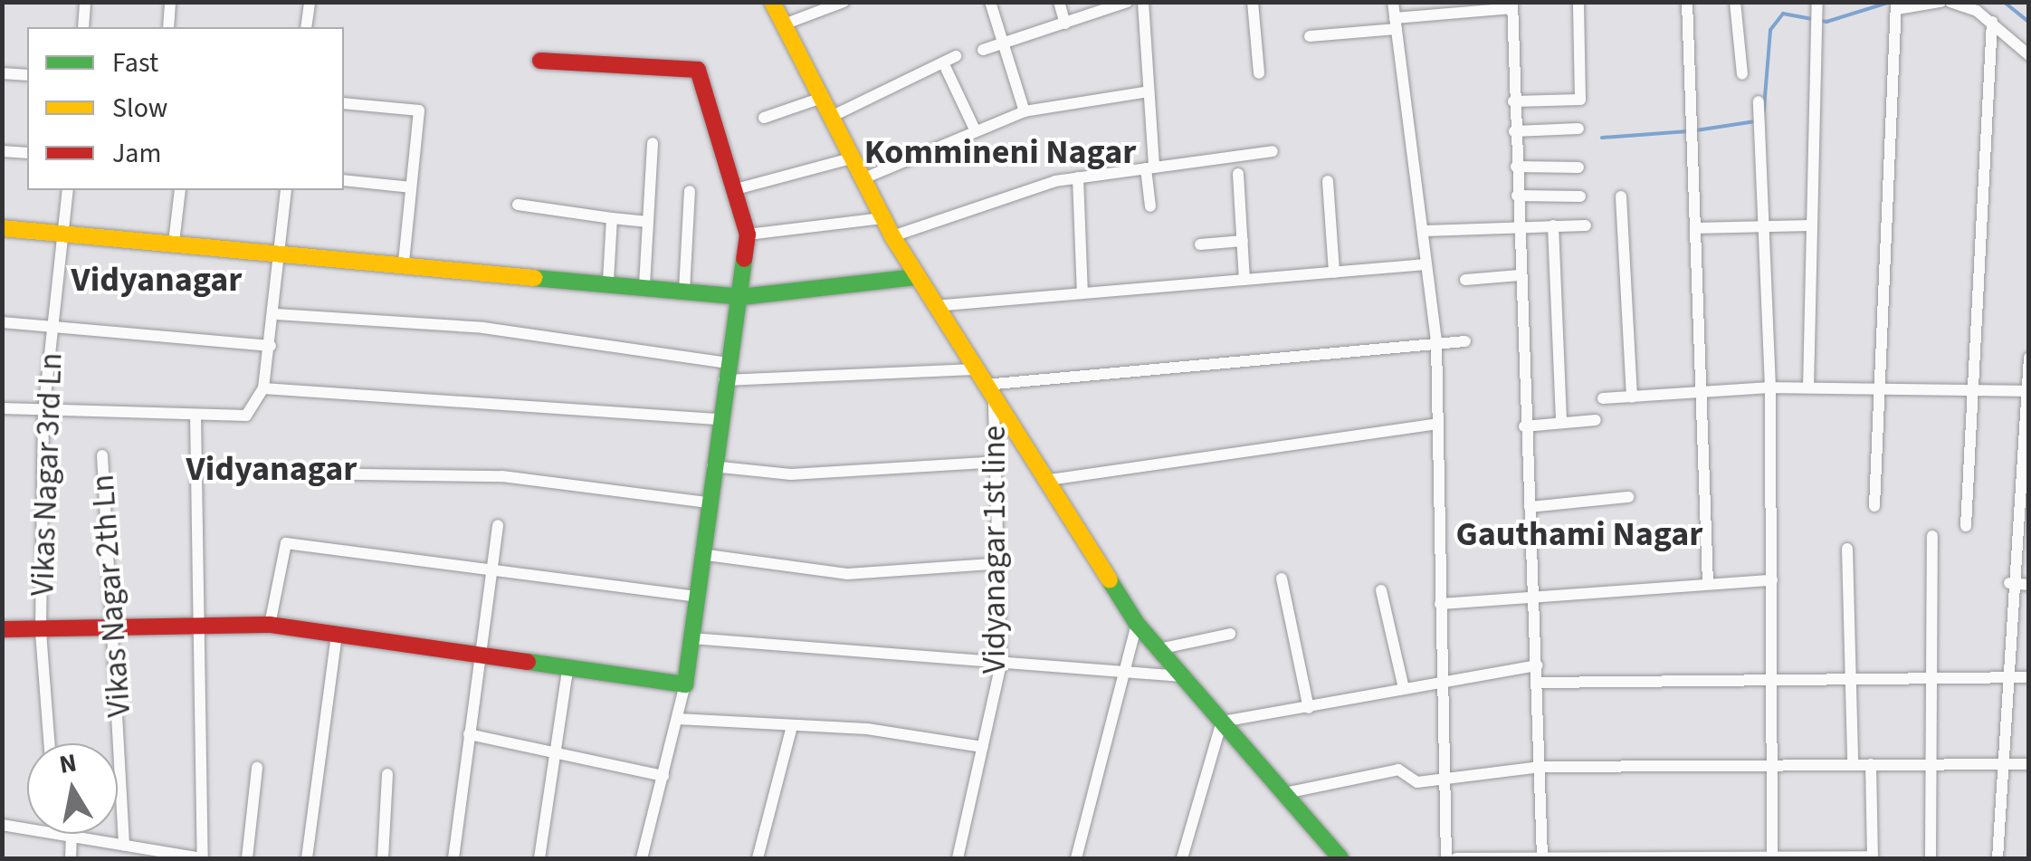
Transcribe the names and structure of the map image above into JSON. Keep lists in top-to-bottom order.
{
  "streets": {
    "street": ["Vikas Nagar 3rd Ln", "Vidyanagar 1st line", "Vikas Nagar 2th Ln"]
  },
  "districts": [
    "Kommineni Nagar",
    "Vidyanagar",
    "Vidyanagar",
    "Gauthami Nagar"
  ],
  "legend": ["Fast", "Slow", "Jam"],
  "north": "top"
}
